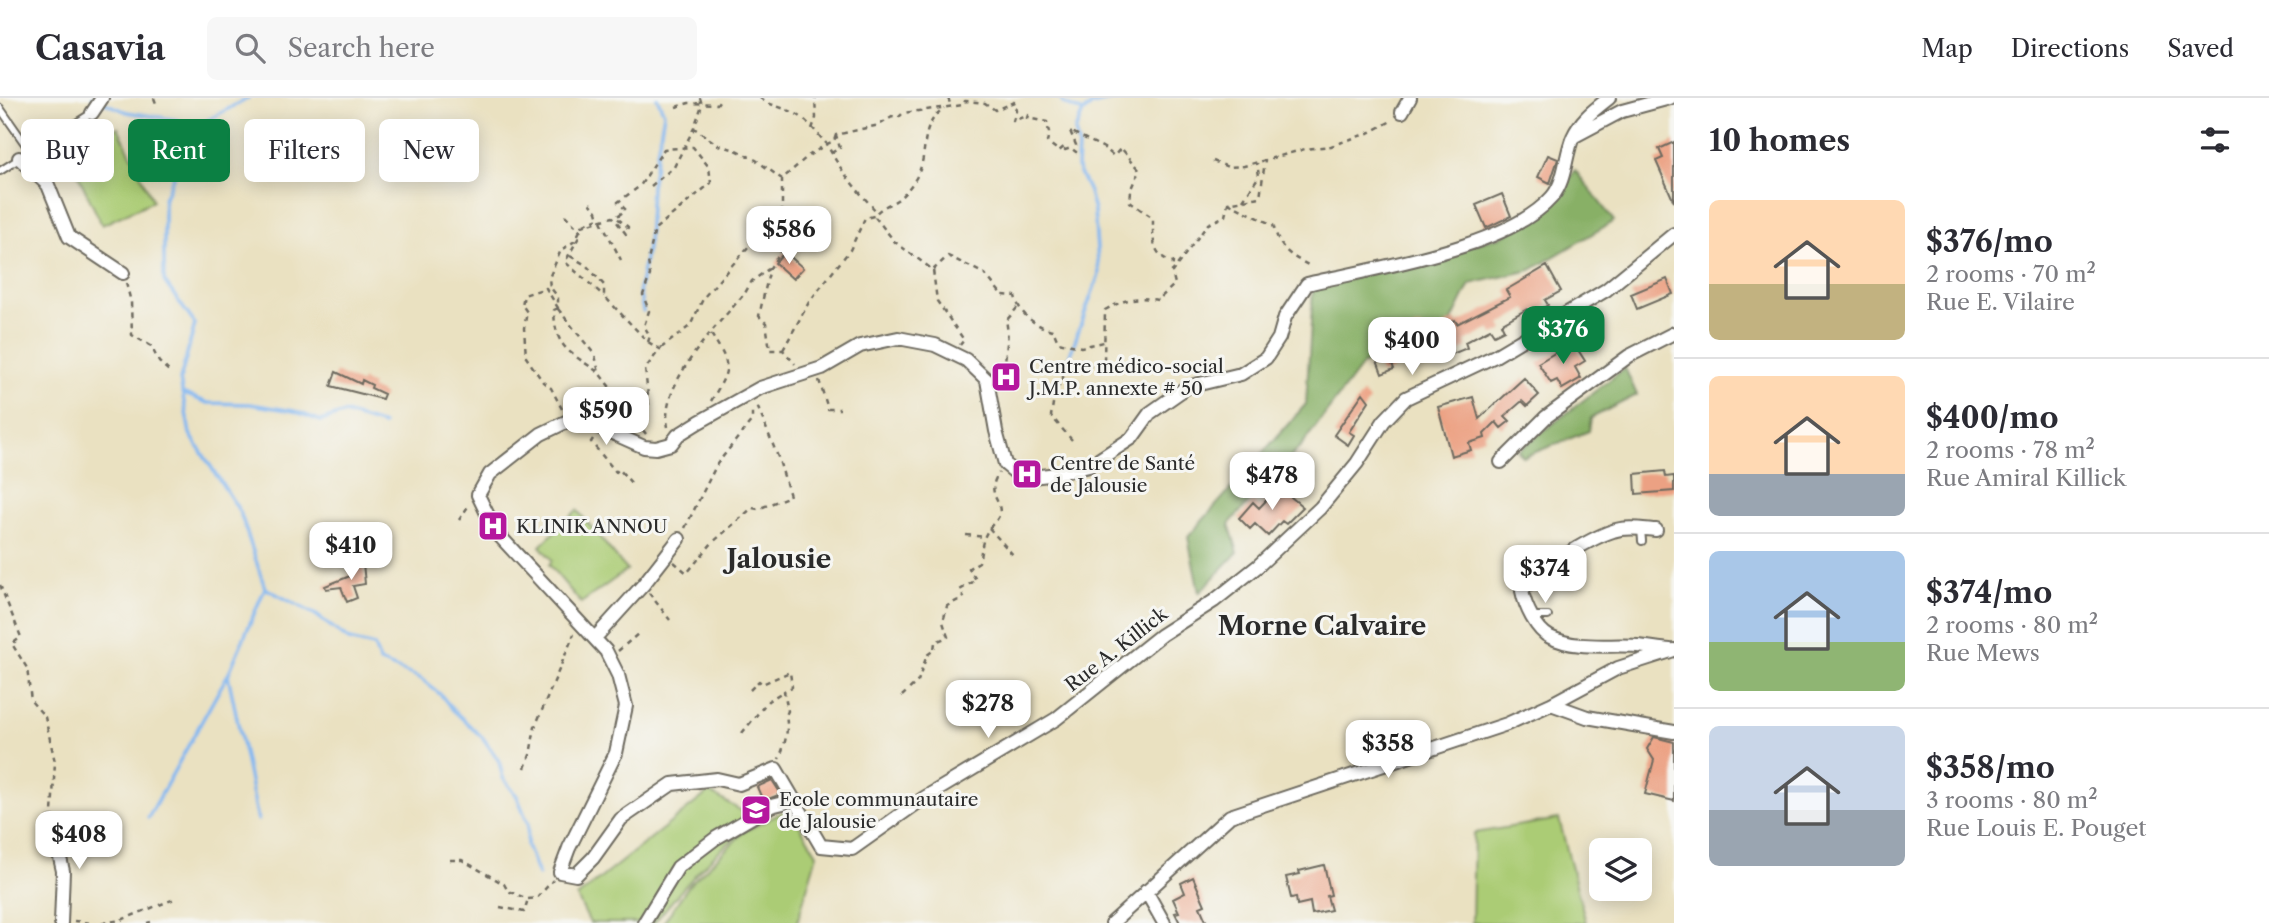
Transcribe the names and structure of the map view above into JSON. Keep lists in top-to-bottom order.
{
  "streets": {
    "street": ["Rue A. Killick"]
  },
  "districts": ["Jalousie", "Morne Calvaire"],
  "places": {
    "hospital": ["Centre médico-social J.M.P. annexte # 50", "Centre de Santé de Jalousie", "KLINIK ANNOU"],
    "school or university": ["Ecole communautaire de Jalousie"]
  },
  "page": {
    "header": "Casavia",
    "search": "Search here",
    "nav": ["Map", "Directions", "Saved"],
    "heading": "10 homes",
    "chip": [
      "Buy",
      "Rent",
      "Filters",
      "New"
    ],
    "list": [
      {
        "name": "$376/mo",
        "note": "2 rooms · 70 m² · Rue E. Vilaire"
      },
      {
        "name": "$400/mo",
        "note": "2 rooms · 78 m² · Rue Amiral Killick"
      },
      {
        "name": "$374/mo",
        "note": "2 rooms · 80 m² · Rue Mews"
      },
      {
        "name": "$358/mo",
        "note": "3 rooms · 80 m² · Rue Louis E. Pouget"
      }
    ],
    "price": [
      "$586",
      "$376",
      "$400",
      "$590",
      "$478",
      "$410",
      "$374",
      "$278",
      "$358",
      "$408"
    ]
  }
}
